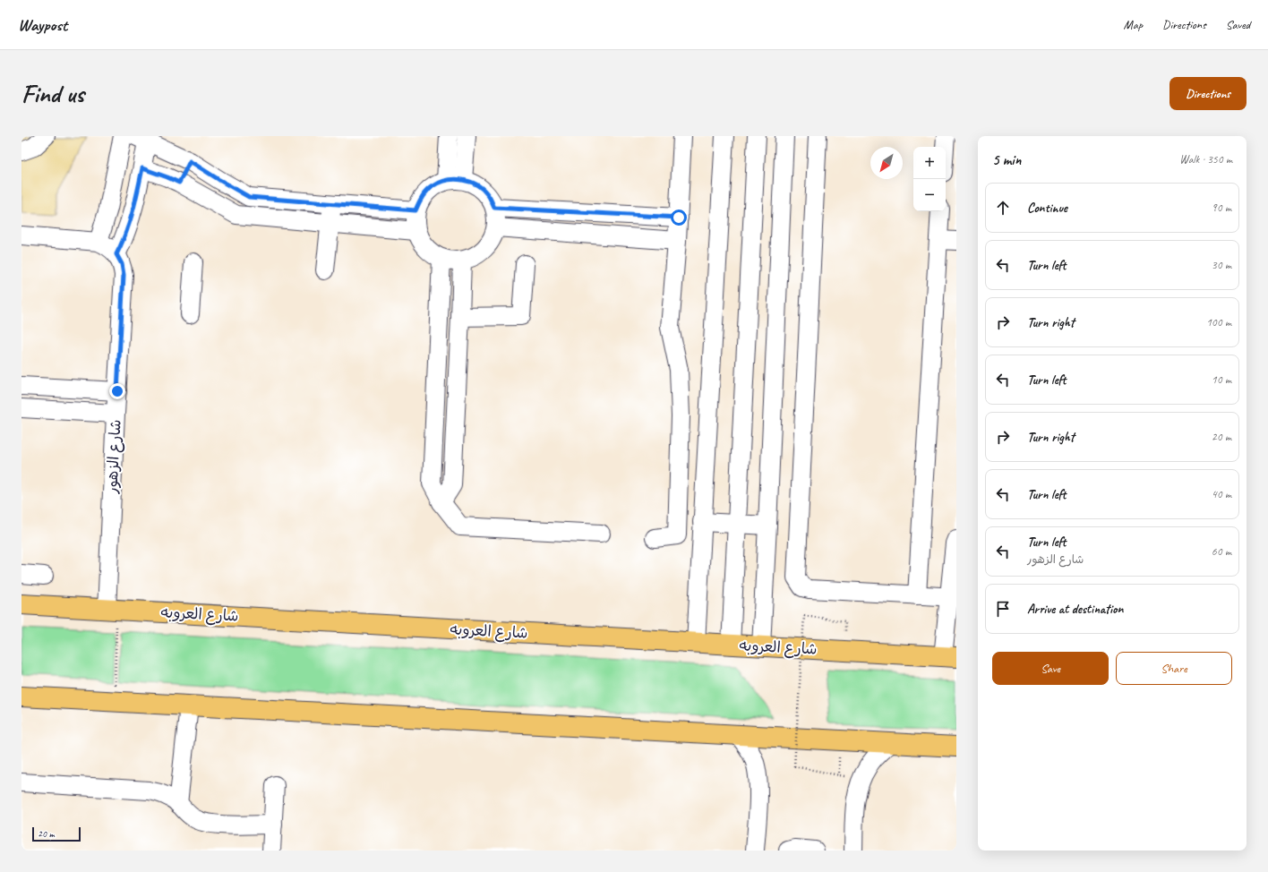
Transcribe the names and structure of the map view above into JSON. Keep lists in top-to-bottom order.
{
  "streets": {
    "highway": ["شارع العروبه"],
    "street": ["شارع الزهور"]
  },
  "crossings": [
    ["شارع الزهور", "شارع العروبه"]
  ],
  "scale_bar": "20 m",
  "north": "bottom left",
  "page": {
    "header": "Waypost",
    "nav": ["Map", "Directions", "Saved"],
    "buttons": [
      "Directions",
      ["Save", "Share"]
    ],
    "title": "Find us",
    "heading": ["5 min", "Walk · 350 m"],
    "map_buttons": ["+", "−"],
    "list": [
      ["Continue", "90 m"],
      ["Turn left", "30 m"],
      ["Turn right", "100 m"],
      ["Turn left", "10 m"],
      ["Turn right", "20 m"],
      ["Turn left", "40 m"],
      ["Turn left", "شارع الزهور", "60 m"],
      "Arrive at destination"
    ],
    "scale": "20 m"
  }
}
